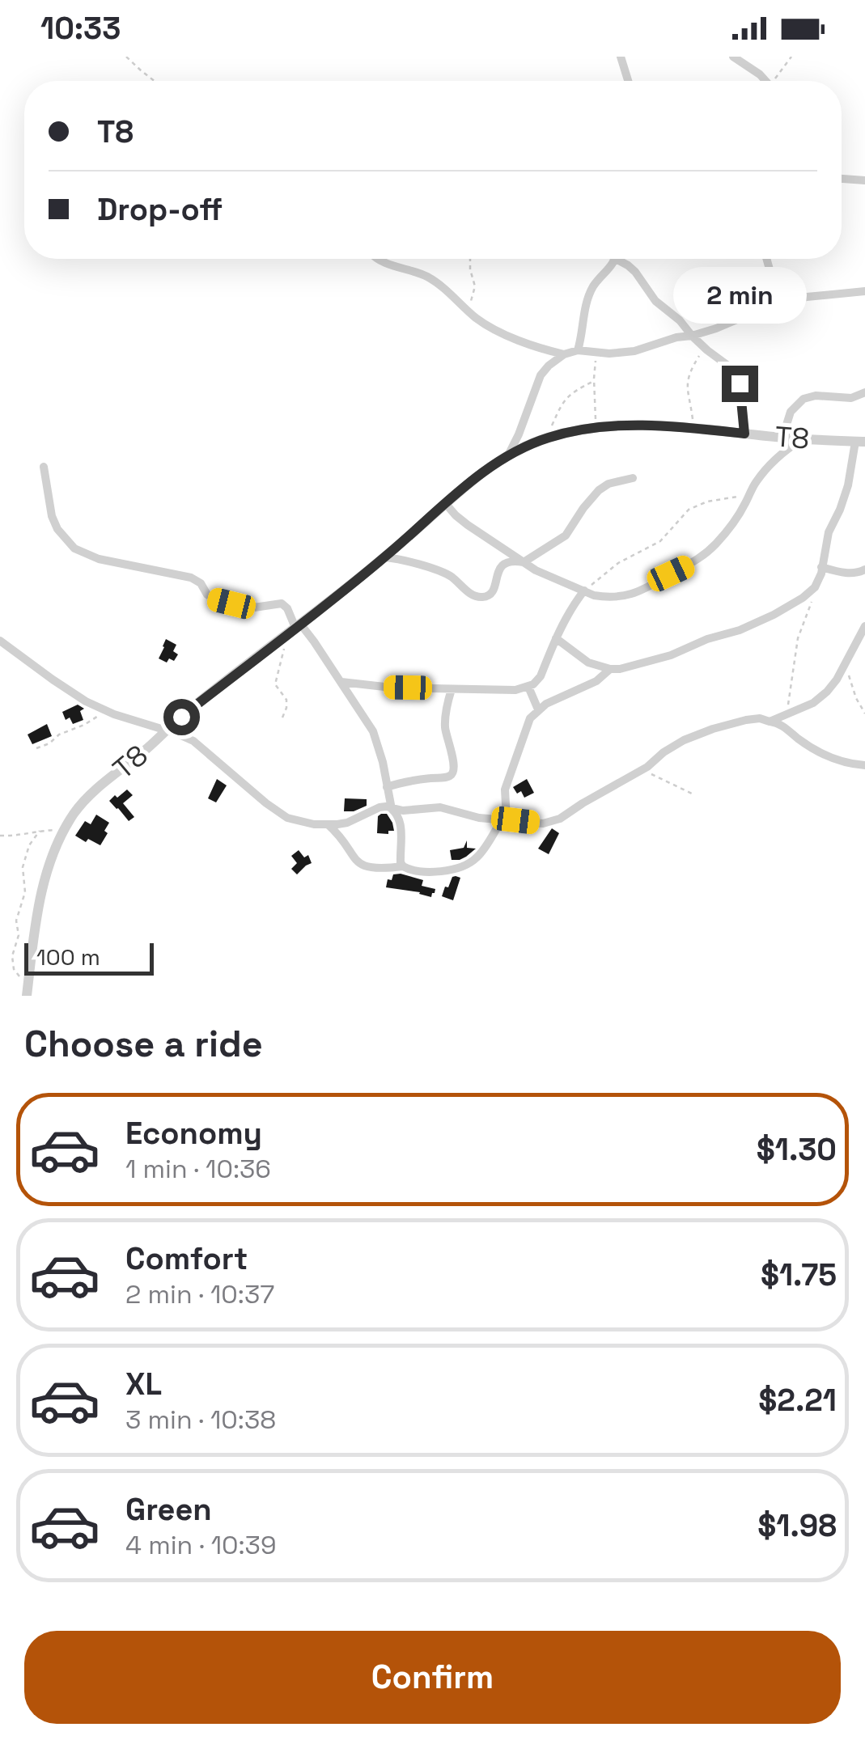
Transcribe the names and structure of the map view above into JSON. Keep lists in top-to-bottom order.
{
  "streets": {
    "street": ["T8"]
  },
  "scale_bar": "100 m",
  "page": {
    "status": "10:33",
    "banner": ["T8", "Drop-off"],
    "bubble": "2 min",
    "scale": "100 m",
    "heading": "Choose a ride",
    "list": [
      {
        "name": "Economy",
        "note": "1 min · 10:36",
        "value": "$1.30"
      },
      {
        "name": "Comfort",
        "note": "2 min · 10:37",
        "value": "$1.75"
      },
      {
        "name": "XL",
        "note": "3 min · 10:38",
        "value": "$2.21"
      },
      {
        "name": "Green",
        "note": "4 min · 10:39",
        "value": "$1.98"
      }
    ],
    "buttons": "Confirm"
  }
}
